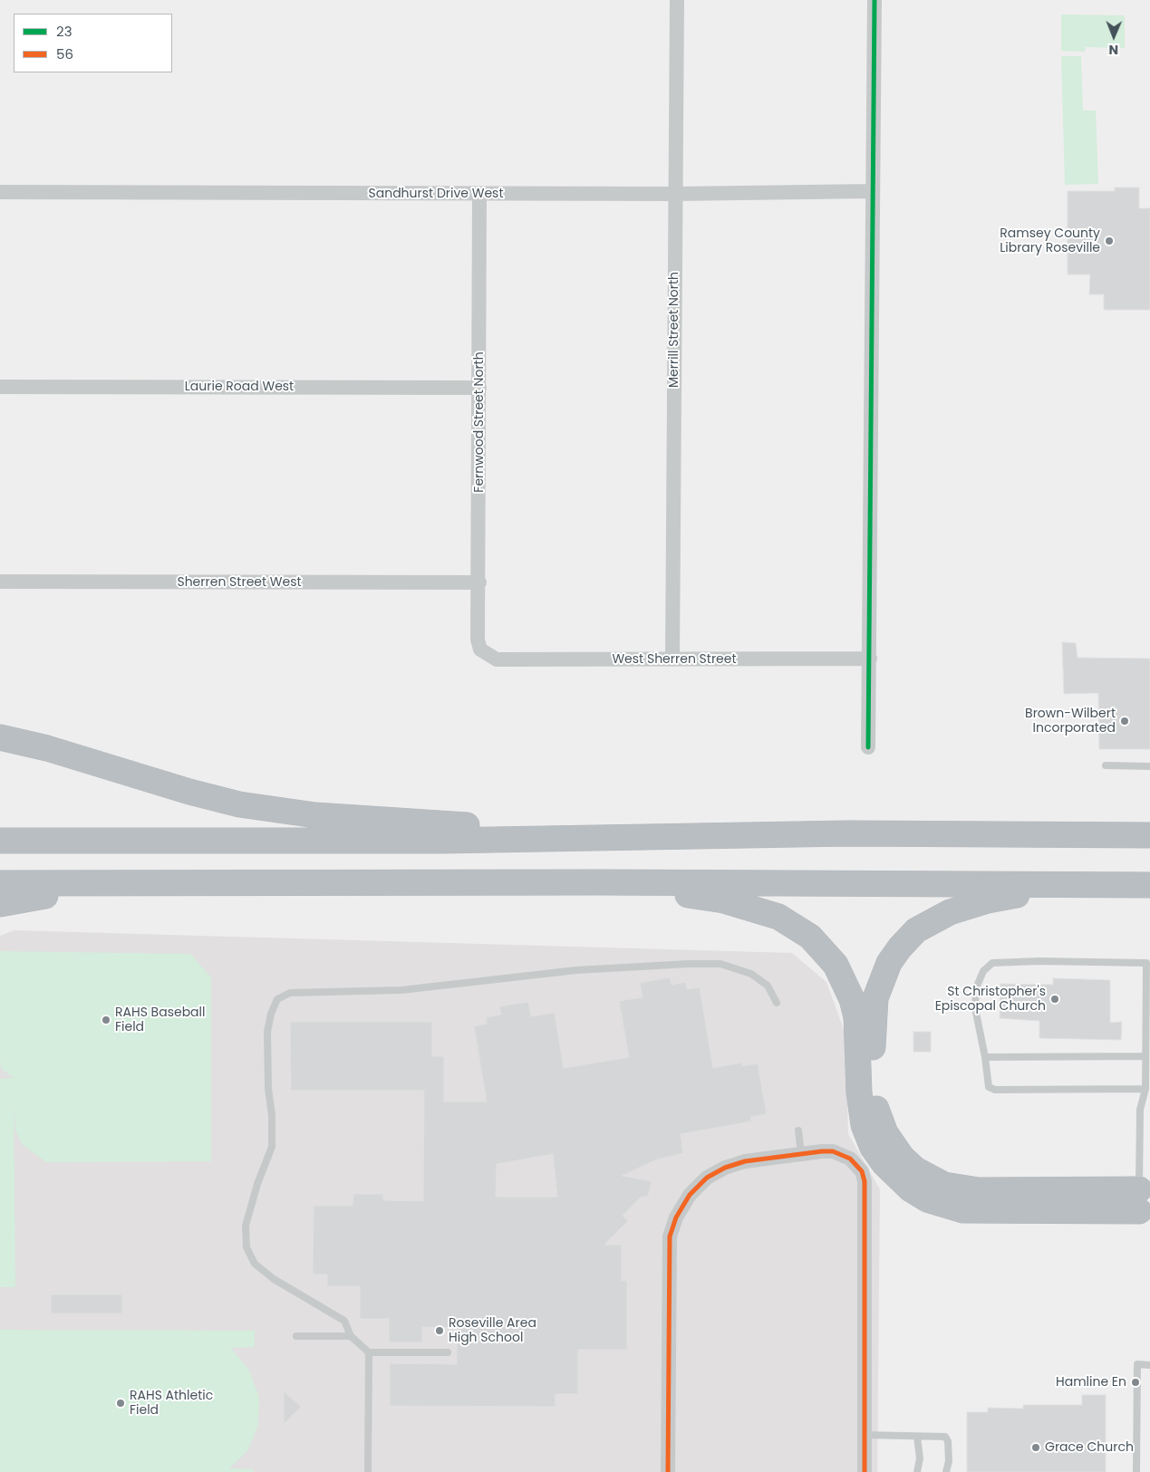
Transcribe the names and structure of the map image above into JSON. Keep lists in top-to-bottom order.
{
  "streets": {
    "street": [
      "Sandhurst Drive West",
      "Merrill Street North",
      "Laurie Road West",
      "Fernwood Street North",
      "Sherren Street West",
      "West Sherren Street"
    ]
  },
  "crossings": [
    ["Sandhurst Drive West", "Merrill Street North"],
    ["Sandhurst Drive West", "Fernwood Street North"],
    ["Merrill Street North", "West Sherren Street"],
    ["Laurie Road West", "Fernwood Street North"],
    ["Fernwood Street North", "Sherren Street West"],
    ["Fernwood Street North", "West Sherren Street"]
  ],
  "places": [
    "Ramsey County Library Roseville",
    "Brown-Wilbert Incorporated",
    "St Christopher's Episcopal Church",
    "RAHS Baseball Field",
    "Roseville Area High School",
    "Hamline En",
    "RAHS Athletic Field",
    "Grace Church"
  ],
  "lines": ["transit line 23", "transit line 56"],
  "legend": ["23", "56"],
  "north": "bottom"
}
